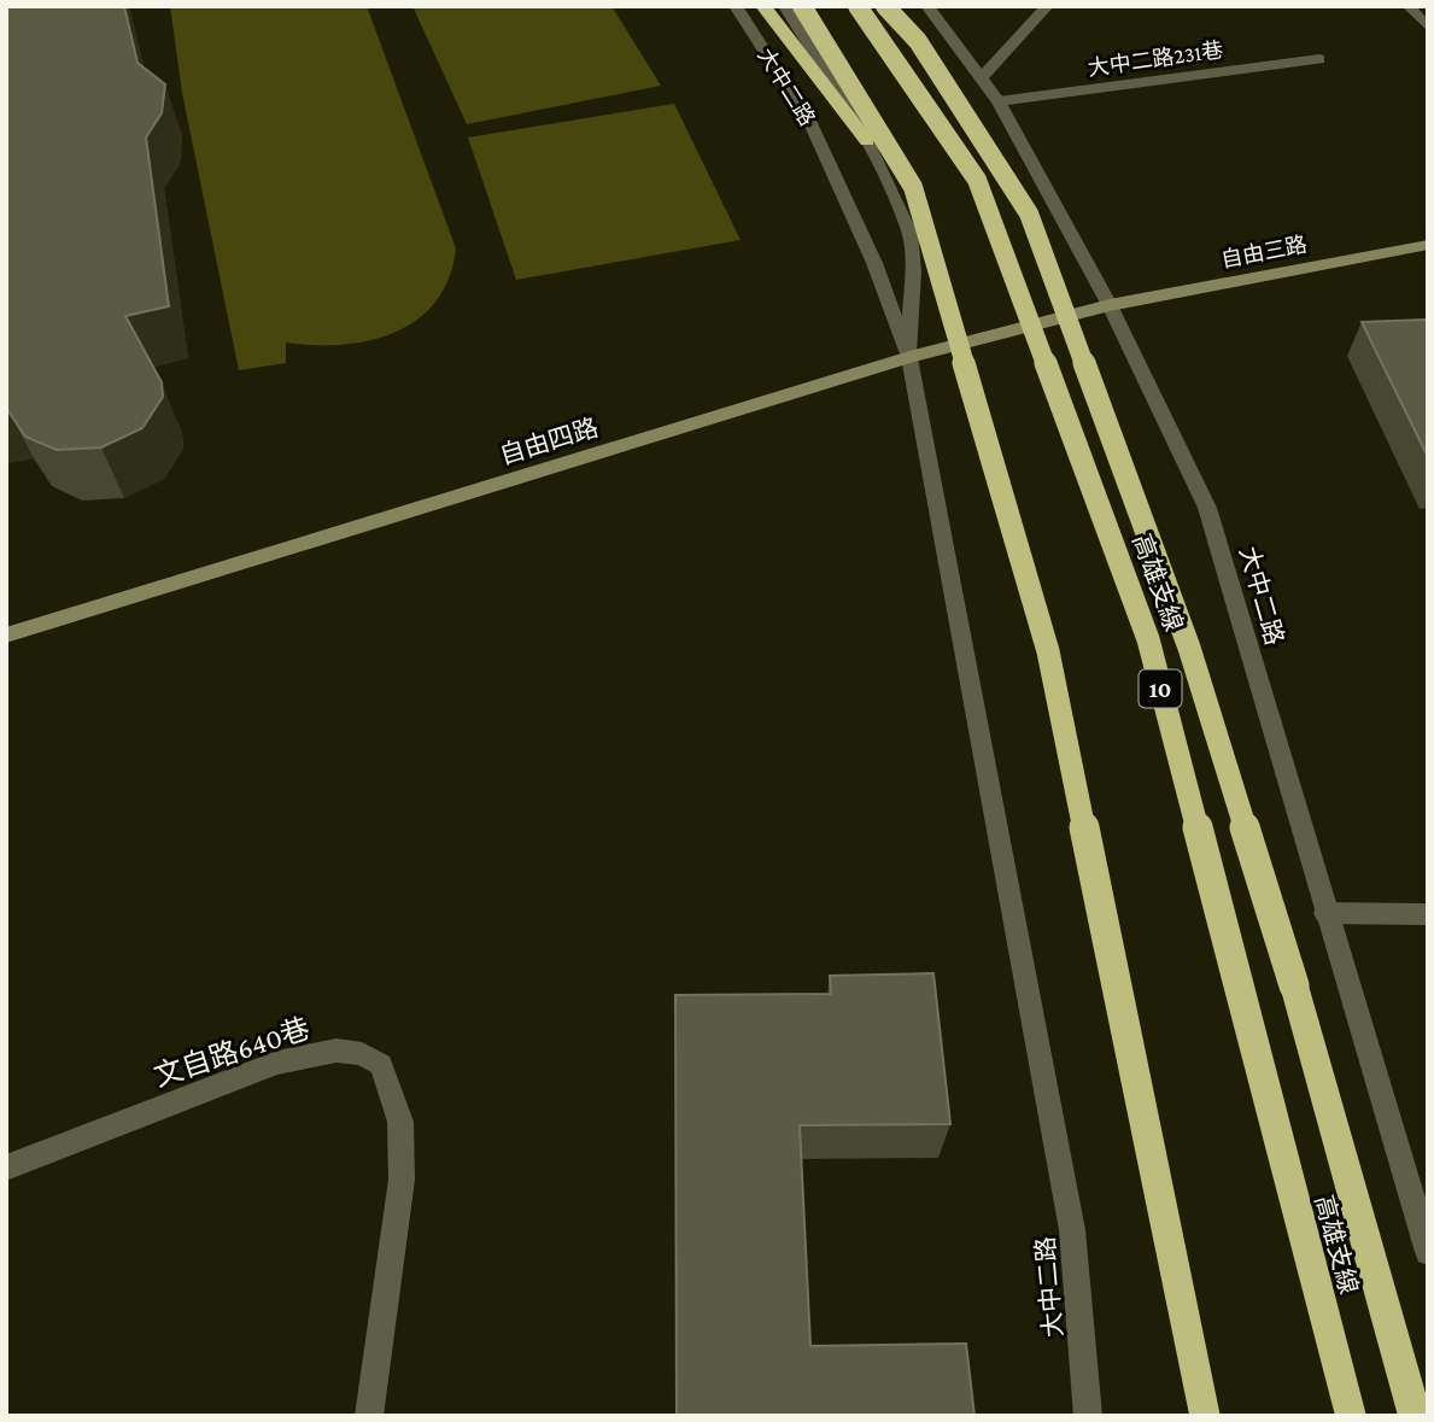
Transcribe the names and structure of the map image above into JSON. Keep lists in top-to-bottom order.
{
  "streets": {
    "highway": ["高雄支線", "10"],
    "street": [
      "大中二路231巷",
      "大中二路",
      "自由三路",
      "自由四路",
      "文自路640巷"
    ]
  },
  "crossings": [
    ["大中二路231巷", "大中二路"],
    ["大中二路", "自由三路"],
    ["大中二路", "自由四路"],
    ["自由三路", "自由四路"]
  ]
}
